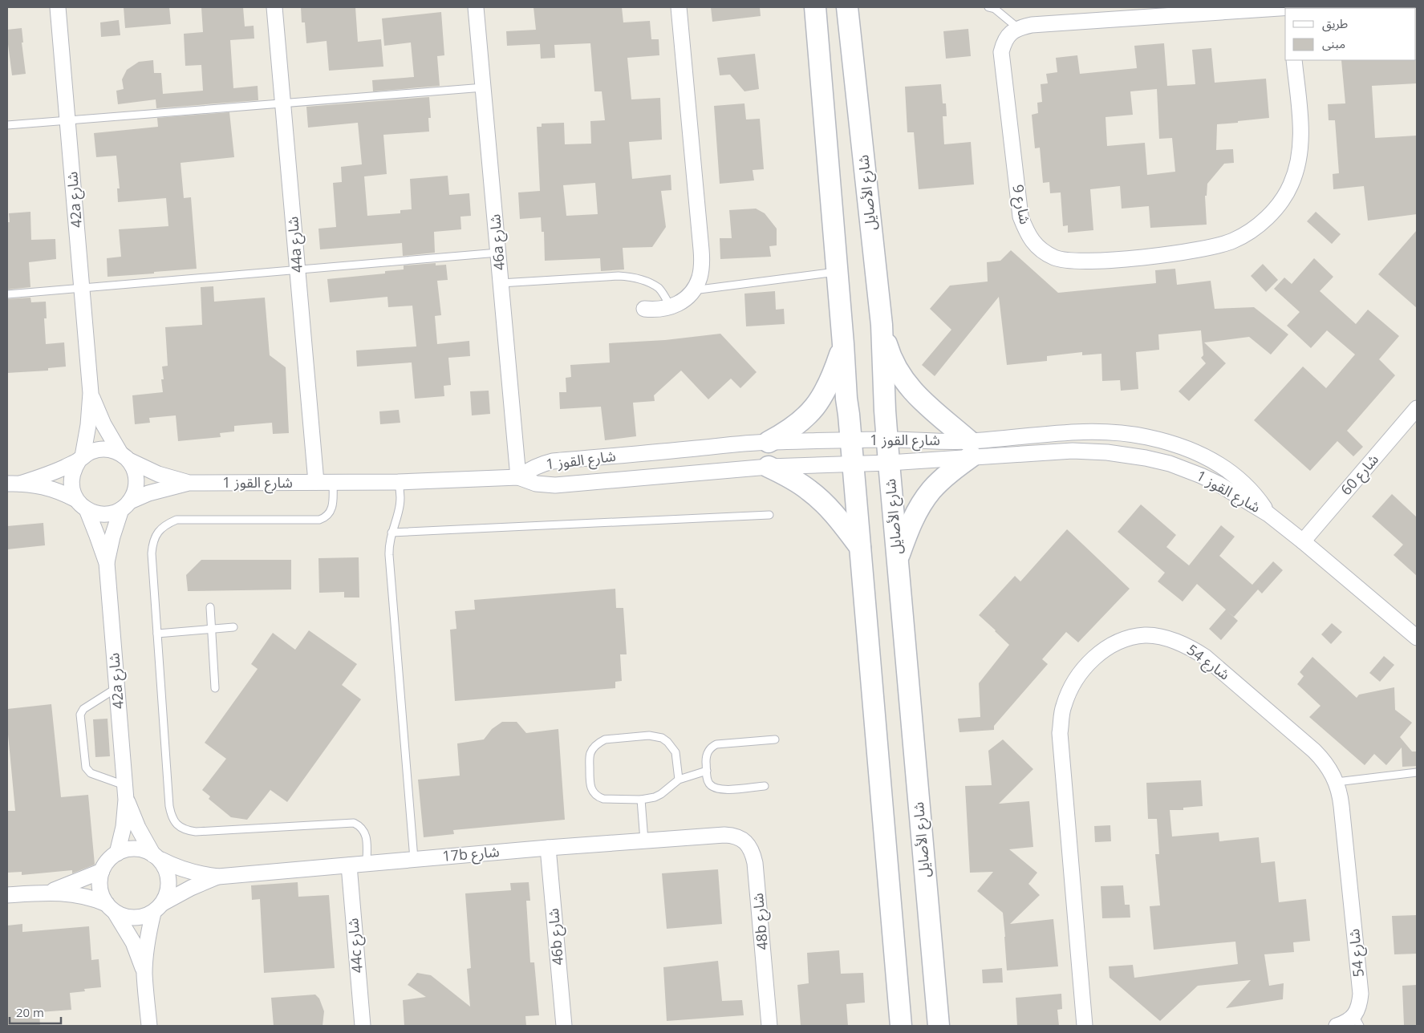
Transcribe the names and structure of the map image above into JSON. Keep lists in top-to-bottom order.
{
  "streets": {
    "main road": ["شارع الأصايل"],
    "street": [
      "42a شارع",
      "شارع 9",
      "46a شارع",
      "44a شارع",
      "شارع القوز 1",
      "شارع 60",
      "شارع 54",
      "17b شارع",
      "48b شارع",
      "46b شارع",
      "44c شارع"
    ]
  },
  "crossings": [
    ["شارع الأصايل", "شارع القوز 1"],
    ["42a شارع", "شارع القوز 1"],
    ["42a شارع", "17b شارع"],
    ["46a شارع", "شارع القوز 1"],
    ["44a شارع", "شارع القوز 1"],
    ["شارع القوز 1", "شارع 60"],
    ["17b شارع", "48b شارع"],
    ["17b شارع", "46b شارع"],
    ["17b شارع", "44c شارع"]
  ],
  "legend": ["طريق", "مبنى"],
  "scale_bar": "20 m"
}
